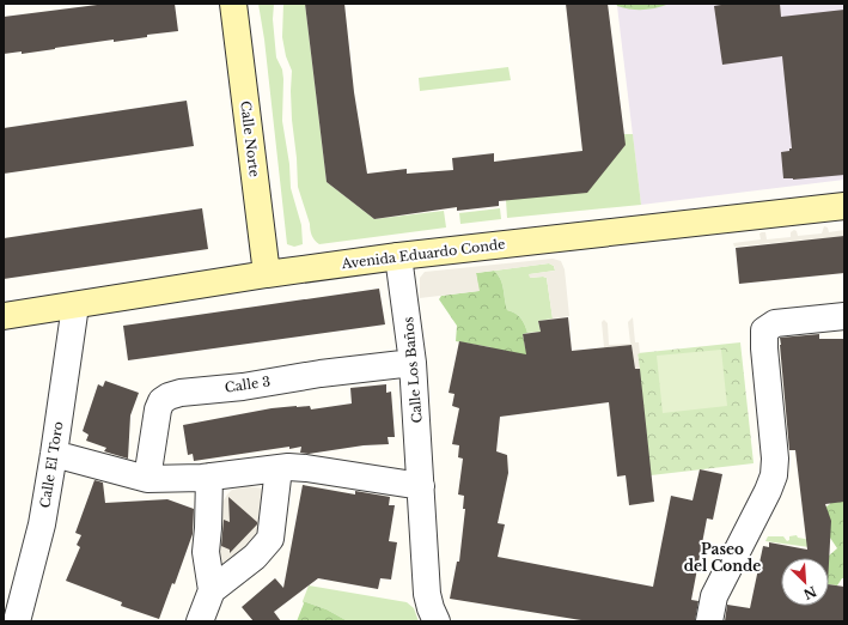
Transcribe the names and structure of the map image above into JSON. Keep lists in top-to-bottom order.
{
  "streets": {
    "street": [
      "Calle Norte",
      "Avenida Eduardo Conde",
      "Calle Los Baños",
      "Calle 3",
      "Calle El Toro"
    ]
  },
  "crossings": [
    ["Calle Norte", "Avenida Eduardo Conde"],
    ["Avenida Eduardo Conde", "Calle Los Baños"],
    ["Avenida Eduardo Conde", "Calle El Toro"],
    ["Calle Los Baños", "Calle 3"]
  ],
  "districts": ["Paseo del Conde"],
  "north": "bottom right"
}
